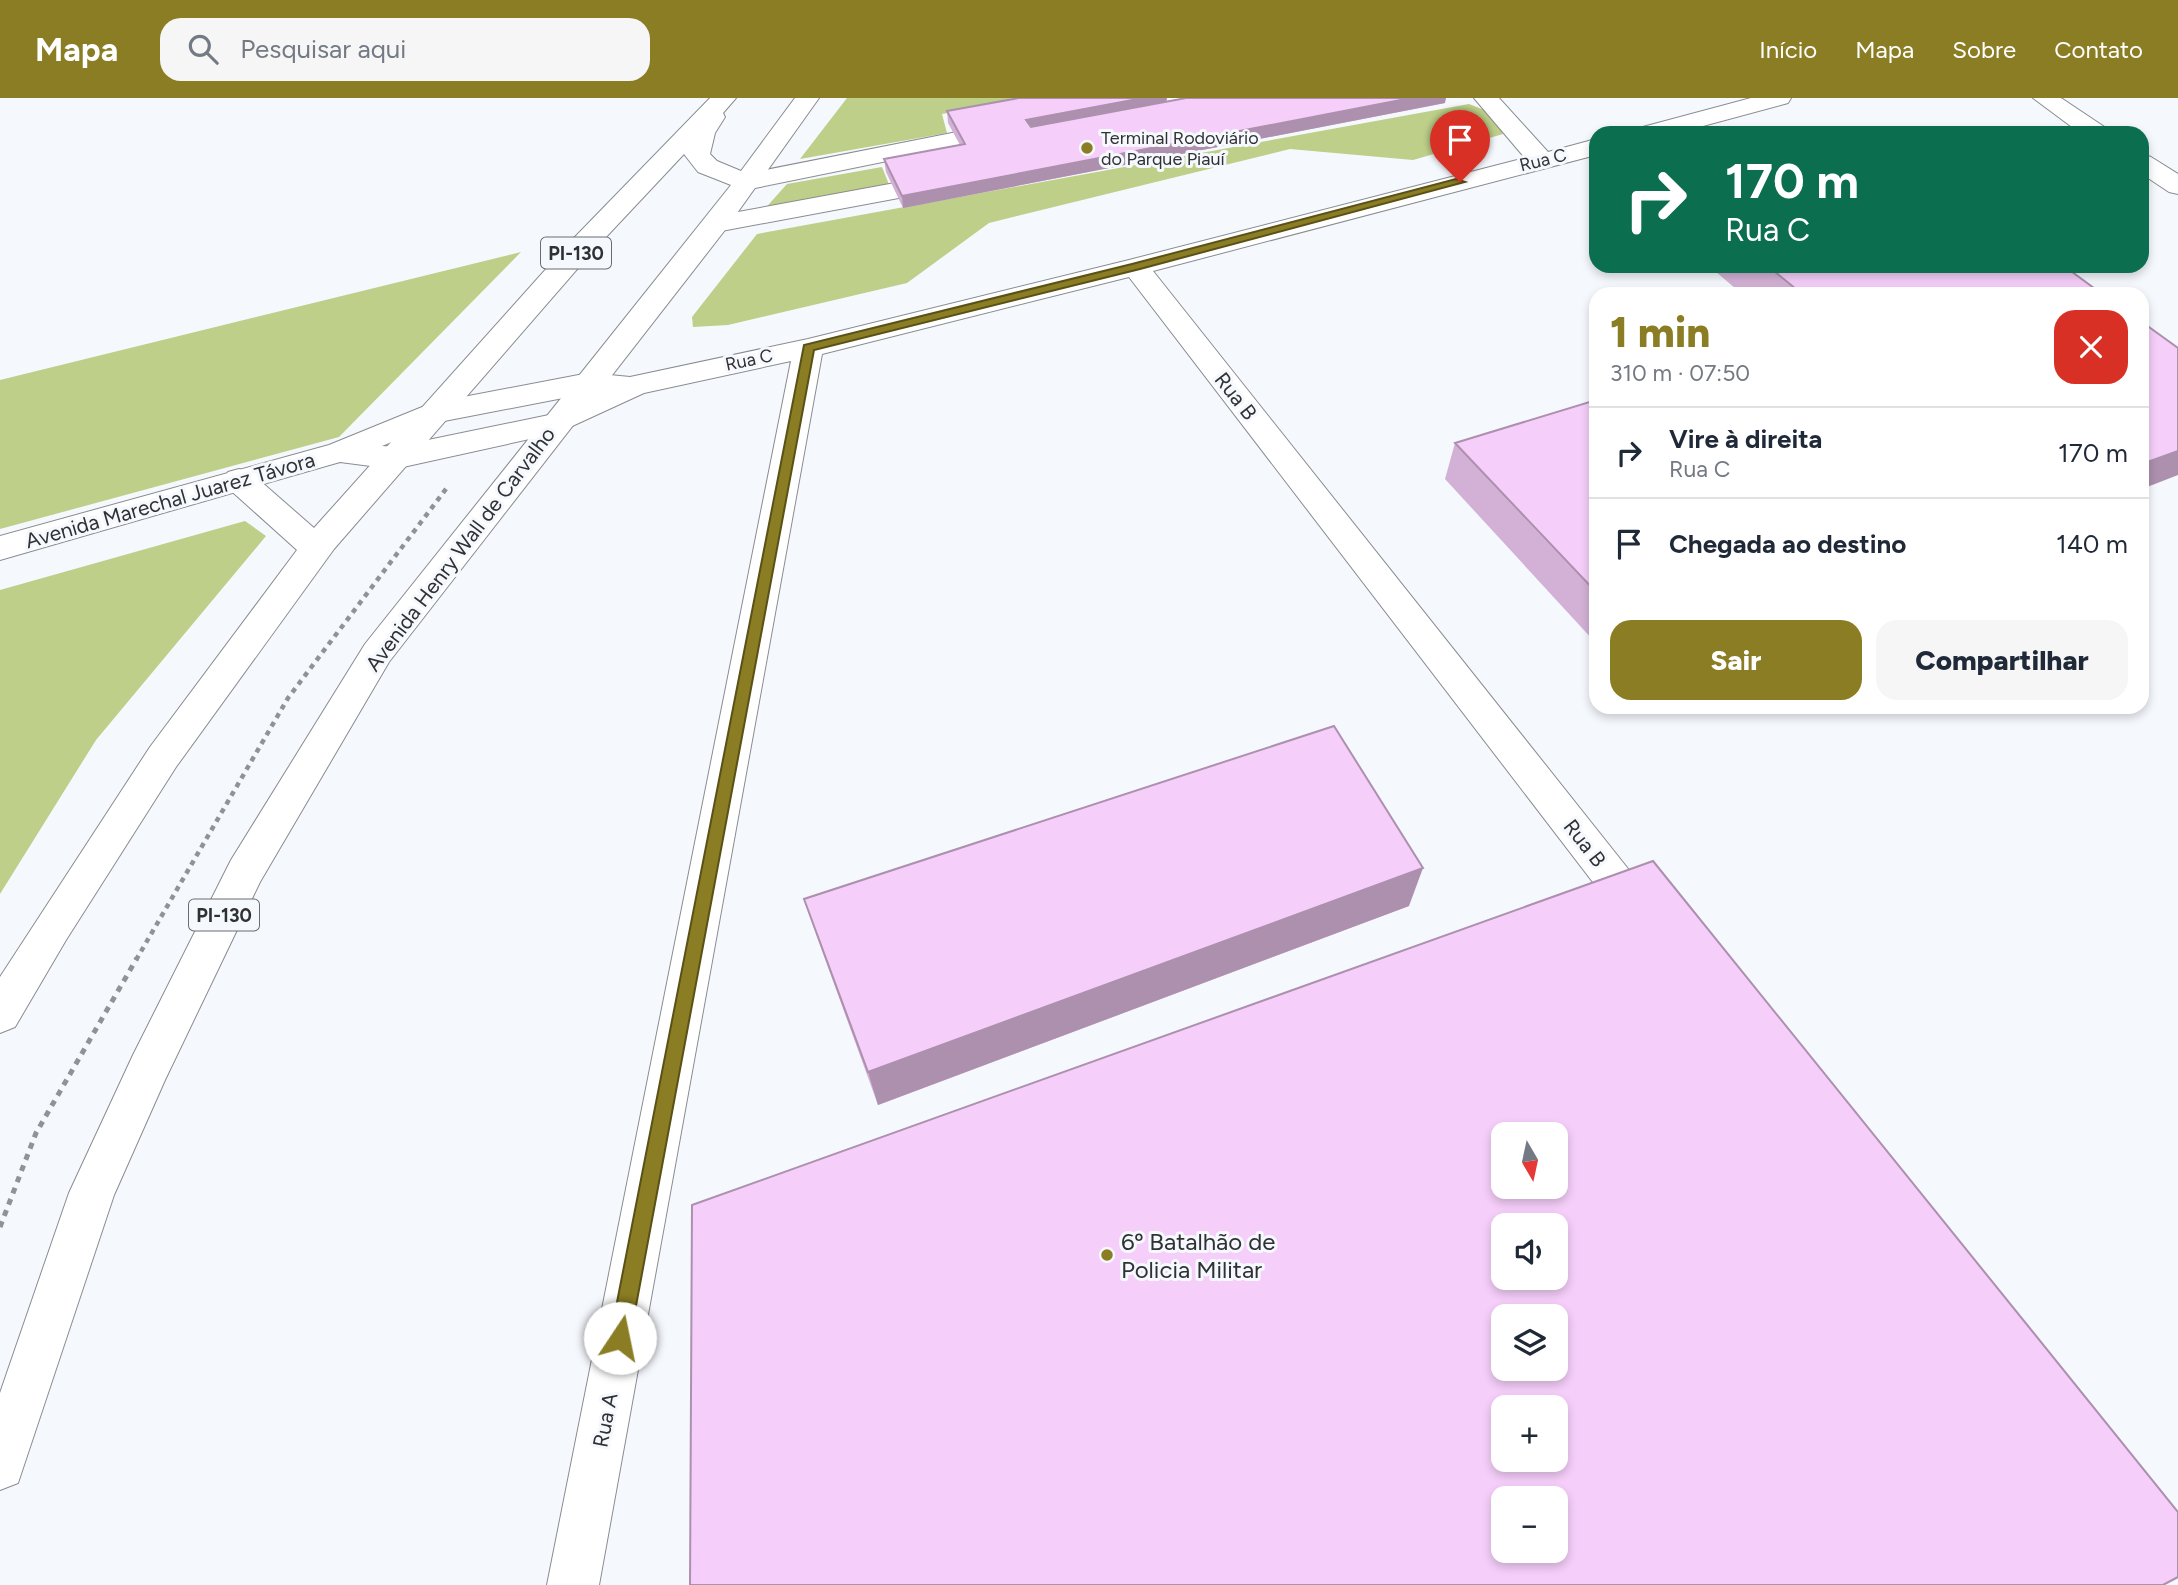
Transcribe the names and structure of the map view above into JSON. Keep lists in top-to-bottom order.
{
  "streets": {
    "street": [
      "Rua C",
      "PI-130",
      "Rua B",
      "Avenida Marechal Juarez Távora",
      "Avenida Henry Wall de Carvalho",
      "Rua A"
    ]
  },
  "crossings": [
    ["Rua C", "PI-130"],
    ["Rua C", "Rua B"],
    ["Rua C", "Avenida Henry Wall de Carvalho"],
    ["Rua C", "Rua A"]
  ],
  "places": ["Terminal Rodoviário do Parque Piauí", "6º Batalhão de Policia Militar"],
  "north": "bottom",
  "page": {
    "header": "Mapa",
    "search": "Pesquisar aqui",
    "nav": [
      "Início",
      "Mapa",
      "Sobre",
      "Contato"
    ],
    "turn": ["170 m", "Rua C"],
    "heading": ["1 min", "310 m · 07:50"],
    "list": [
      {
        "name": "Vire à direita",
        "note": "Rua C",
        "value": "170 m"
      },
      {
        "name": "Chegada ao destino",
        "value": "140 m"
      }
    ],
    "buttons": ["Sair", "Compartilhar"],
    "map_buttons": ["+", "−"]
  }
}
